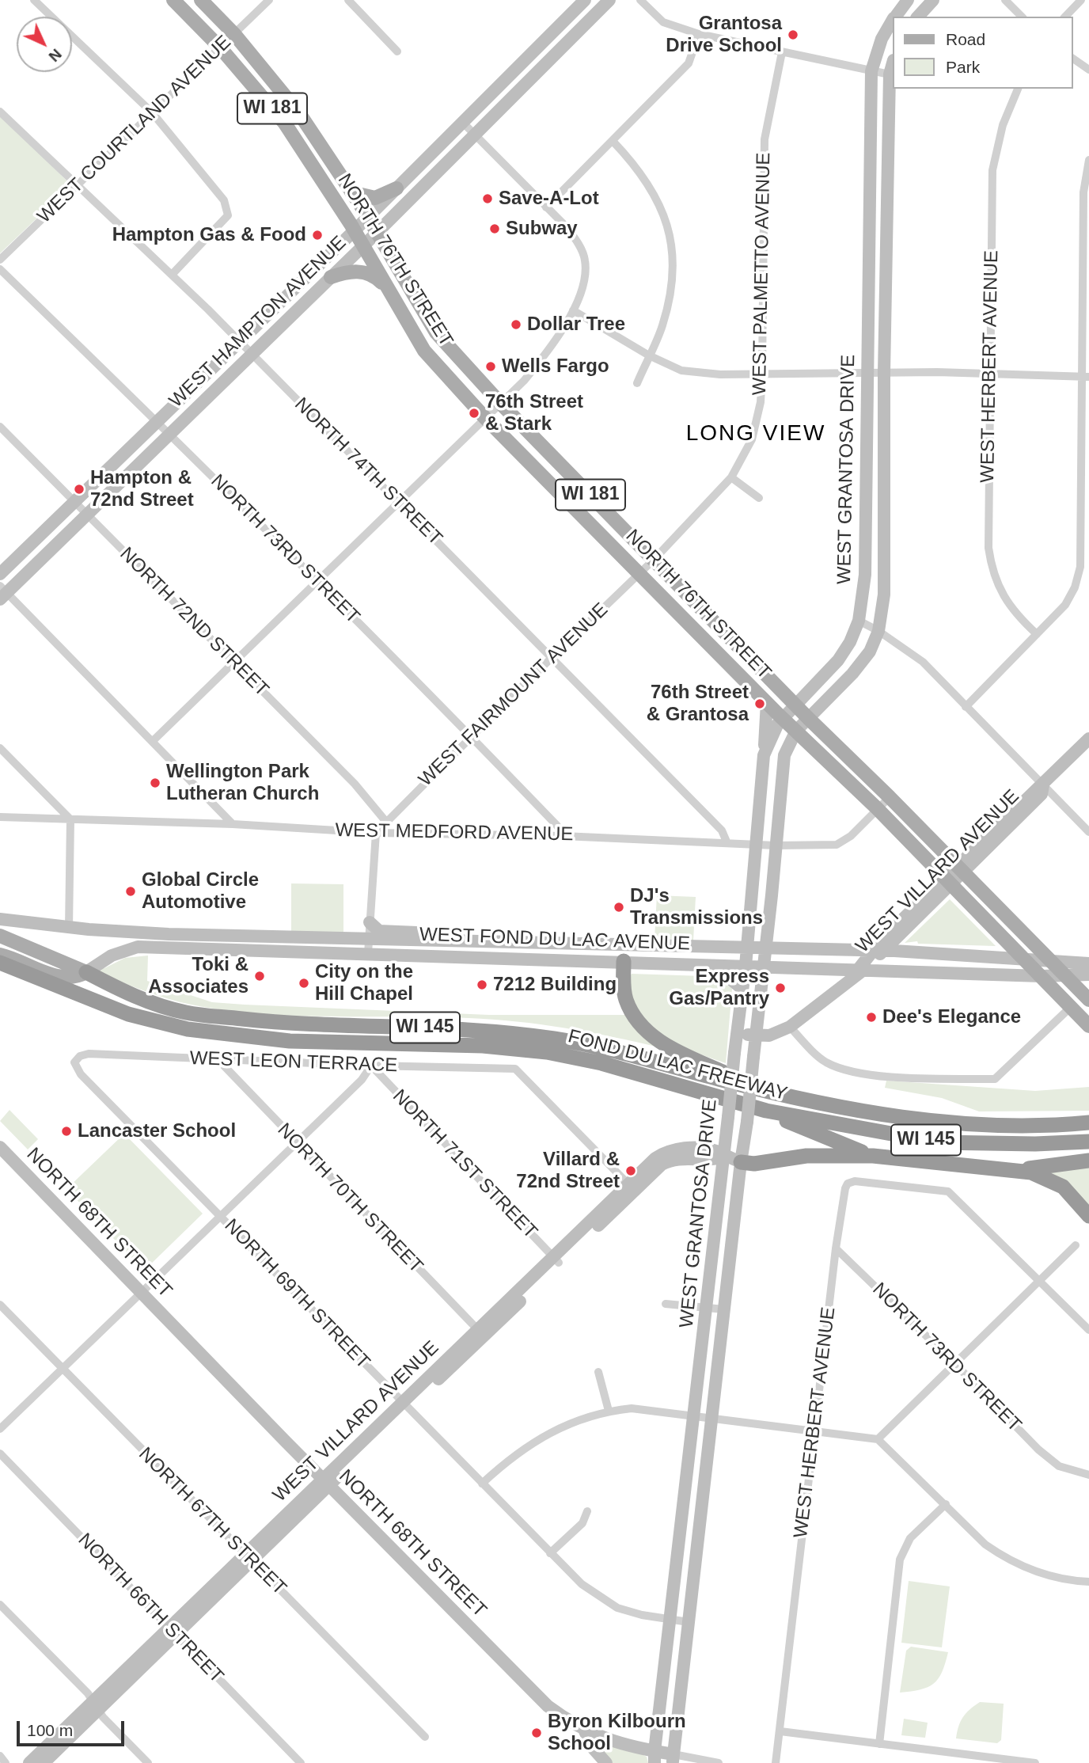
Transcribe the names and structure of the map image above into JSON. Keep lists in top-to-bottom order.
{
  "streets": {
    "highway": ["WI 145", "FOND DU LAC FREEWAY"],
    "main road": ["WI 181", "NORTH 76TH STREET"],
    "street": [
      "WEST COURTLAND AVENUE",
      "WEST PALMETTO AVENUE",
      "WEST HAMPTON AVENUE",
      "WEST HERBERT AVENUE",
      "WEST GRANTOSA DRIVE",
      "NORTH 74TH STREET",
      "NORTH 73RD STREET",
      "NORTH 72ND STREET",
      "WEST FAIRMOUNT AVENUE",
      "WEST MEDFORD AVENUE",
      "WEST VILLARD AVENUE",
      "WEST FOND DU LAC AVENUE",
      "WEST LEON TERRACE",
      "NORTH 71ST STREET",
      "NORTH 70TH STREET",
      "NORTH 68TH STREET",
      "NORTH 69TH STREET",
      "NORTH 67TH STREET",
      "NORTH 66TH STREET"
    ]
  },
  "crossings": [
    ["WEST COURTLAND AVENUE", "NORTH 76TH STREET"],
    ["WEST COURTLAND AVENUE", "NORTH 74TH STREET"],
    ["NORTH 76TH STREET", "WEST PALMETTO AVENUE"],
    ["NORTH 76TH STREET", "WEST HAMPTON AVENUE"],
    ["NORTH 76TH STREET", "WEST GRANTOSA DRIVE"],
    ["NORTH 76TH STREET", "WEST FAIRMOUNT AVENUE"],
    ["NORTH 76TH STREET", "WEST MEDFORD AVENUE"],
    ["NORTH 76TH STREET", "WEST VILLARD AVENUE"],
    ["NORTH 76TH STREET", "WEST FOND DU LAC AVENUE"],
    ["WEST PALMETTO AVENUE", "WEST FAIRMOUNT AVENUE"],
    ["WEST HAMPTON AVENUE", "NORTH 74TH STREET"],
    ["WEST HAMPTON AVENUE", "NORTH 73RD STREET"],
    ["WEST HAMPTON AVENUE", "NORTH 72ND STREET"],
    ["WEST HERBERT AVENUE", "NORTH 73RD STREET"],
    ["WEST GRANTOSA DRIVE", "WEST MEDFORD AVENUE"],
    ["WEST GRANTOSA DRIVE", "WEST VILLARD AVENUE"],
    ["WEST GRANTOSA DRIVE", "WEST FOND DU LAC AVENUE"],
    ["WEST GRANTOSA DRIVE", "NORTH 68TH STREET"],
    ["WEST GRANTOSA DRIVE", "NORTH 69TH STREET"],
    ["NORTH 74TH STREET", "WEST FAIRMOUNT AVENUE"],
    ["NORTH 74TH STREET", "WEST MEDFORD AVENUE"],
    ["NORTH 73RD STREET", "WEST FAIRMOUNT AVENUE"],
    ["NORTH 73RD STREET", "WEST MEDFORD AVENUE"],
    ["NORTH 72ND STREET", "WEST FAIRMOUNT AVENUE"],
    ["WEST FAIRMOUNT AVENUE", "WEST MEDFORD AVENUE"],
    ["WEST VILLARD AVENUE", "WEST FOND DU LAC AVENUE"],
    ["WEST VILLARD AVENUE", "WEST LEON TERRACE"],
    ["WEST VILLARD AVENUE", "NORTH 71ST STREET"],
    ["WEST VILLARD AVENUE", "NORTH 70TH STREET"],
    ["WEST VILLARD AVENUE", "NORTH 68TH STREET"],
    ["WEST VILLARD AVENUE", "NORTH 69TH STREET"],
    ["WEST VILLARD AVENUE", "NORTH 67TH STREET"],
    ["WEST VILLARD AVENUE", "NORTH 66TH STREET"],
    ["WEST FOND DU LAC AVENUE", "WI 145"],
    ["WEST FOND DU LAC AVENUE", "FOND DU LAC FREEWAY"],
    ["WI 145", "FOND DU LAC FREEWAY"],
    ["WEST LEON TERRACE", "NORTH 71ST STREET"],
    ["WEST LEON TERRACE", "NORTH 70TH STREET"],
    ["WEST LEON TERRACE", "NORTH 69TH STREET"]
  ],
  "districts": ["LONG VIEW"],
  "places": [
    "Grantosa Drive School",
    "Save-A-Lot",
    "Subway",
    "Hampton Gas & Food",
    "Dollar Tree",
    "Wells Fargo",
    "76th Street & Stark",
    "Hampton & 72nd Street",
    "76th Street & Grantosa",
    "Wellington Park Lutheran Church",
    "Global Circle Automotive",
    "DJ's Transmissions",
    "Toki & Associates",
    "City on the Hill Chapel",
    "7212 Building",
    "Express Gas/Pantry",
    "Dee's Elegance",
    "Lancaster School",
    "Villard & 72nd Street",
    "Byron Kilbourn School"
  ],
  "legend": ["Road", "Park"],
  "scale_bar": "100 m",
  "north": "bottom right"
}
